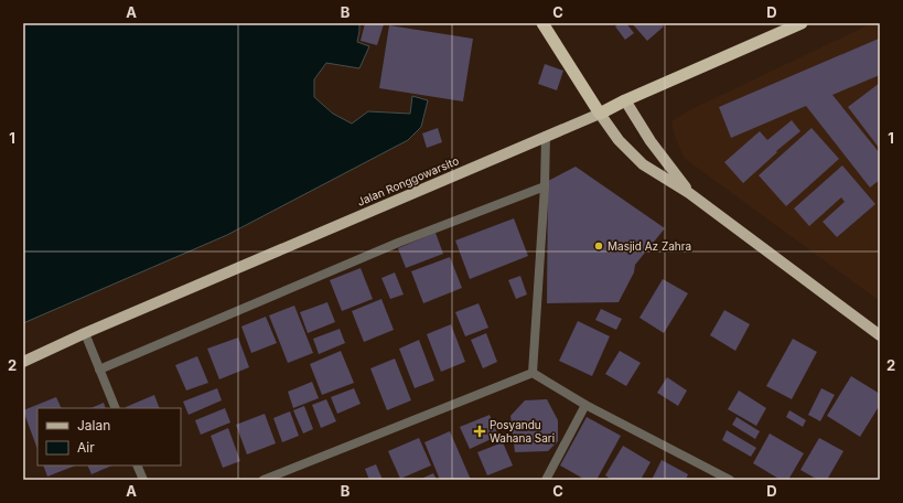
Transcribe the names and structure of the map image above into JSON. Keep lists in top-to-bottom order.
{
  "streets": {
    "highway": ["Jalan Ronggowarsito"]
  },
  "places": {
    "other": ["Masjid Az Zahra"],
    "health": ["Posyandu Wahana Sari"]
  },
  "legend": ["Jalan", "Air"],
  "grid": {
    "columns": [
      "A",
      "B",
      "C",
      "D"
    ],
    "rows": ["1", "2"]
  }
}
